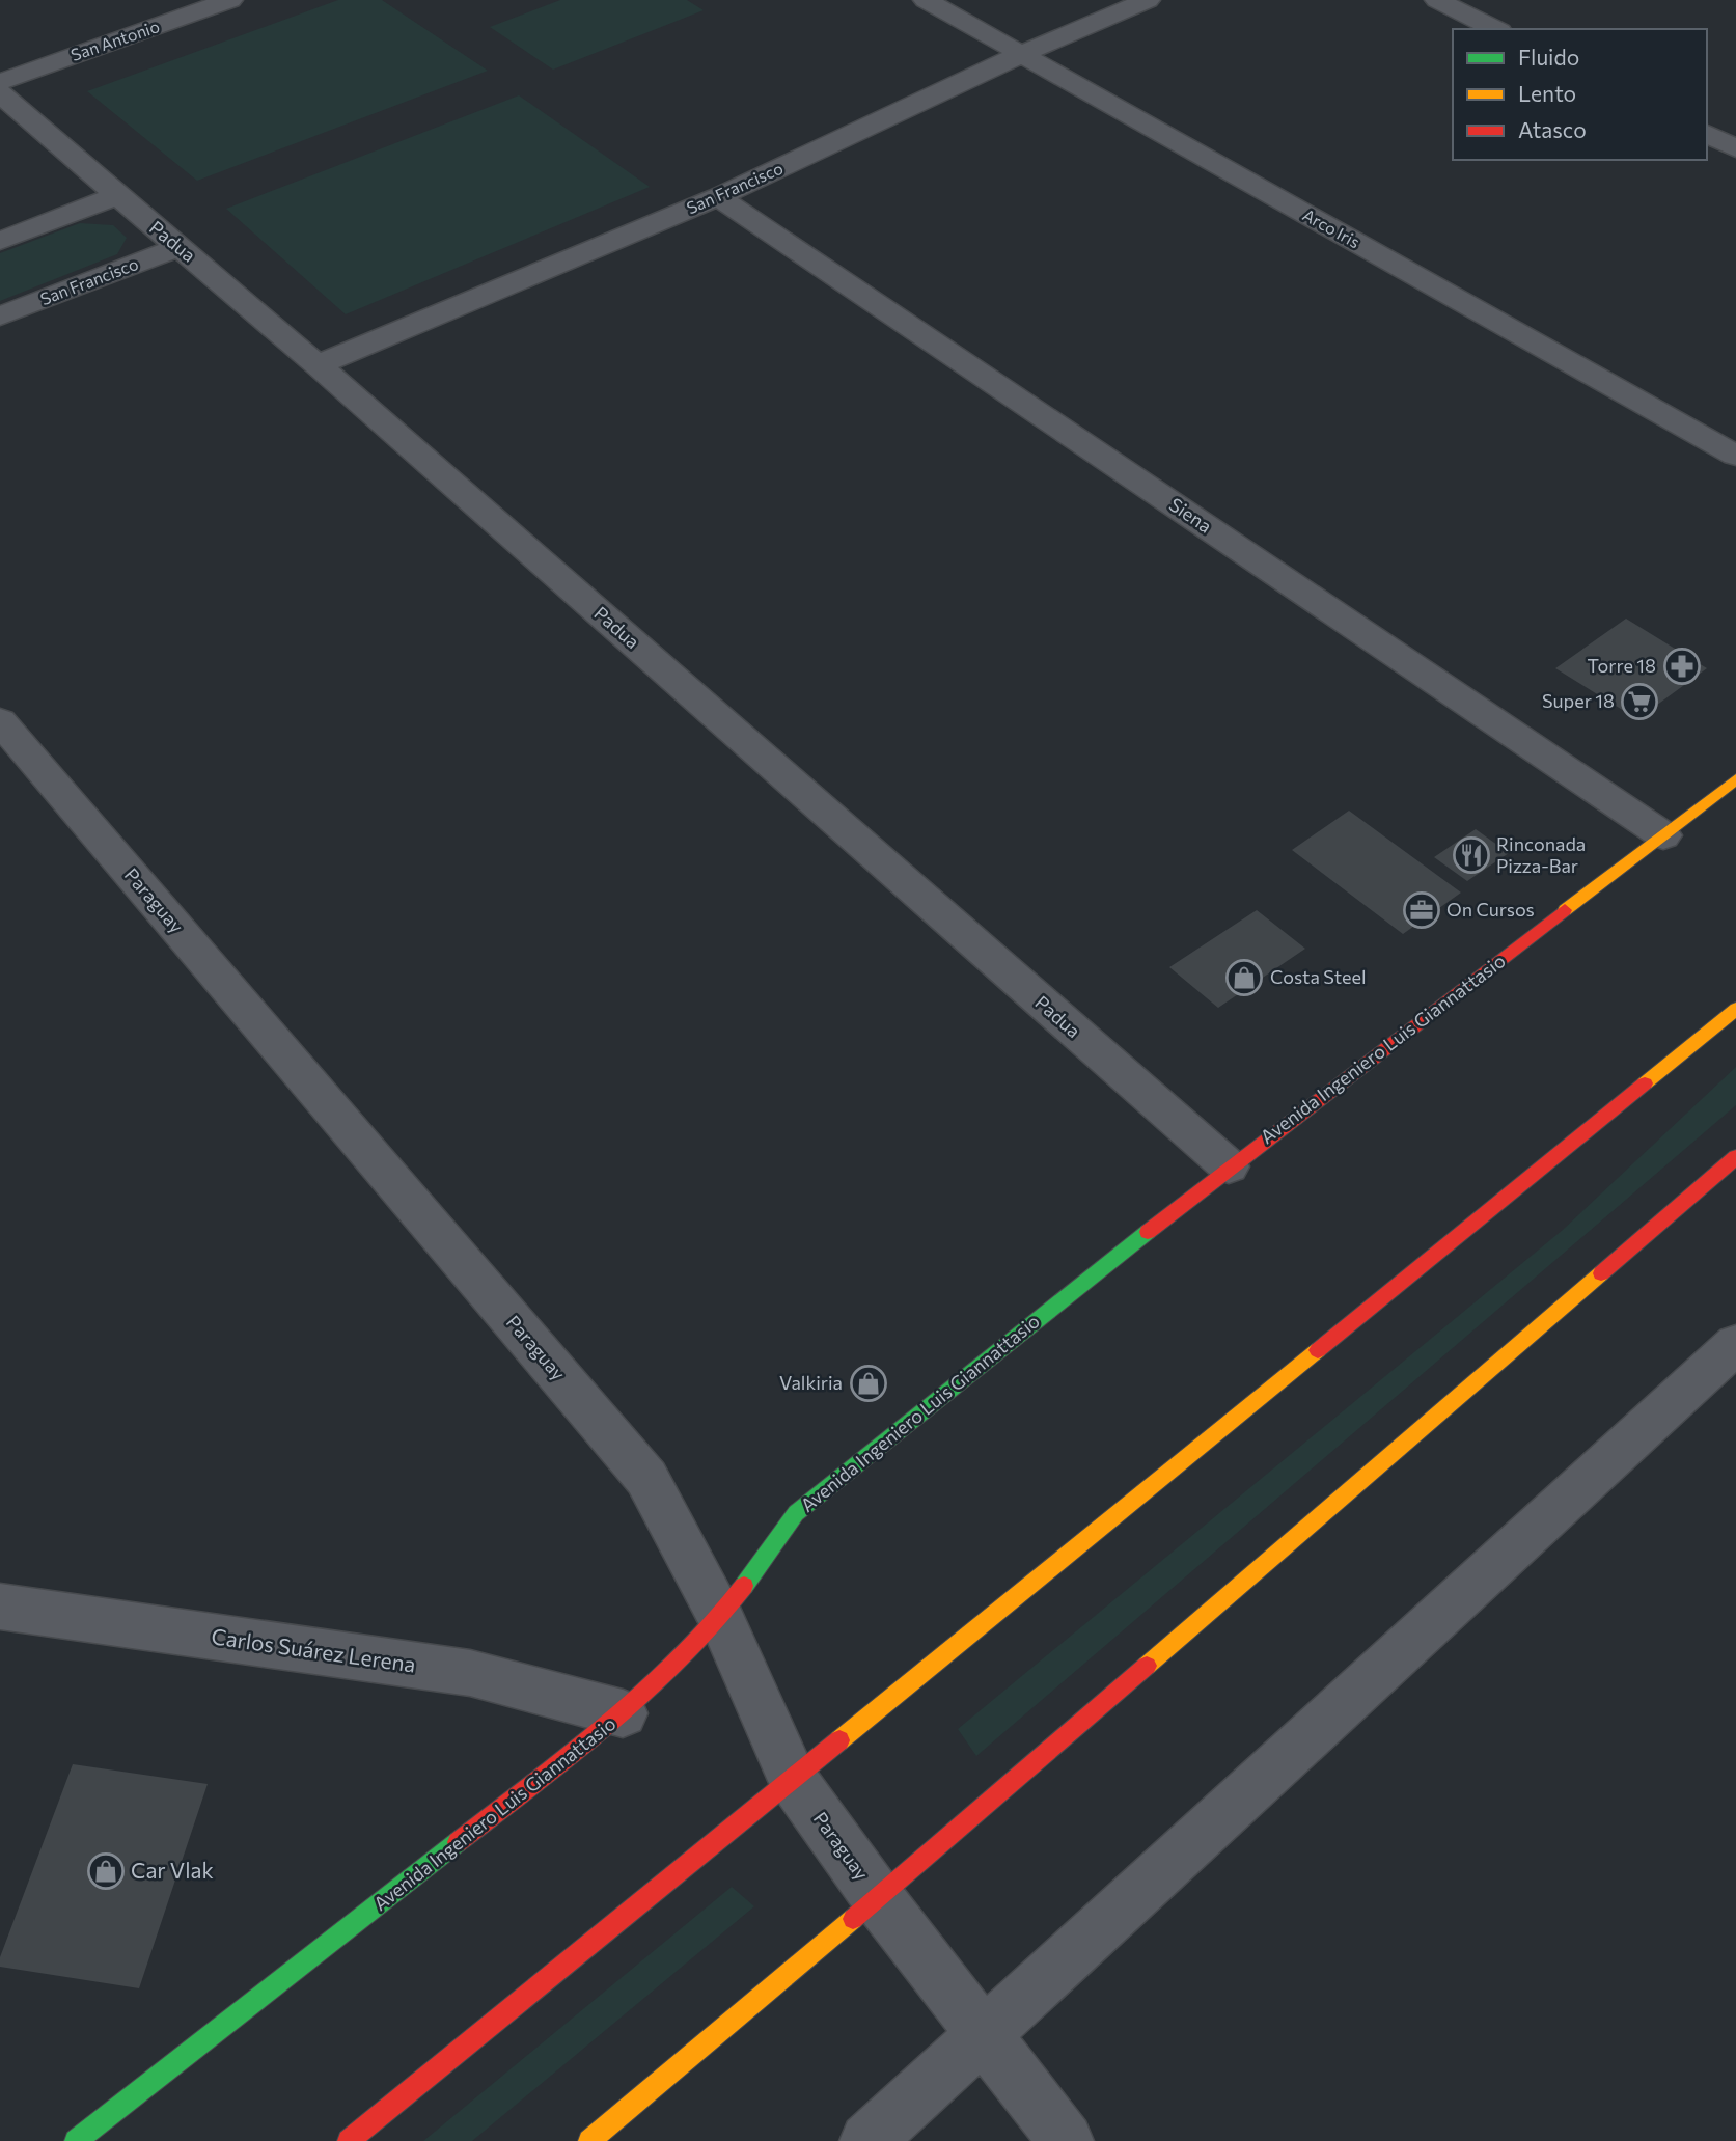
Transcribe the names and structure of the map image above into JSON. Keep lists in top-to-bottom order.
{
  "streets": {
    "main road": ["Avenida Ingeniero Luis Giannattasio"],
    "street": [
      "San Antonio",
      "San Francisco",
      "Arco Iris",
      "Padua",
      "Siena",
      "Paraguay",
      "Carlos Suárez Lerena"
    ]
  },
  "crossings": [
    ["San Francisco", "Arco Iris"],
    ["San Francisco", "Padua"],
    ["San Francisco", "Siena"],
    ["Padua", "Avenida Ingeniero Luis Giannattasio"],
    ["Siena", "Avenida Ingeniero Luis Giannattasio"],
    ["Paraguay", "Avenida Ingeniero Luis Giannattasio"],
    ["Avenida Ingeniero Luis Giannattasio", "Carlos Suárez Lerena"]
  ],
  "places": {
    "pharmacy": ["Torre 18"],
    "supermarket": ["Super 18"],
    "restaurant": ["Rinconada Pizza-Bar"],
    "office": ["On Cursos"],
    "shop": ["Costa Steel", "Valkiria", "Car Vlak"]
  },
  "legend": ["Fluido", "Lento", "Atasco"]
}
